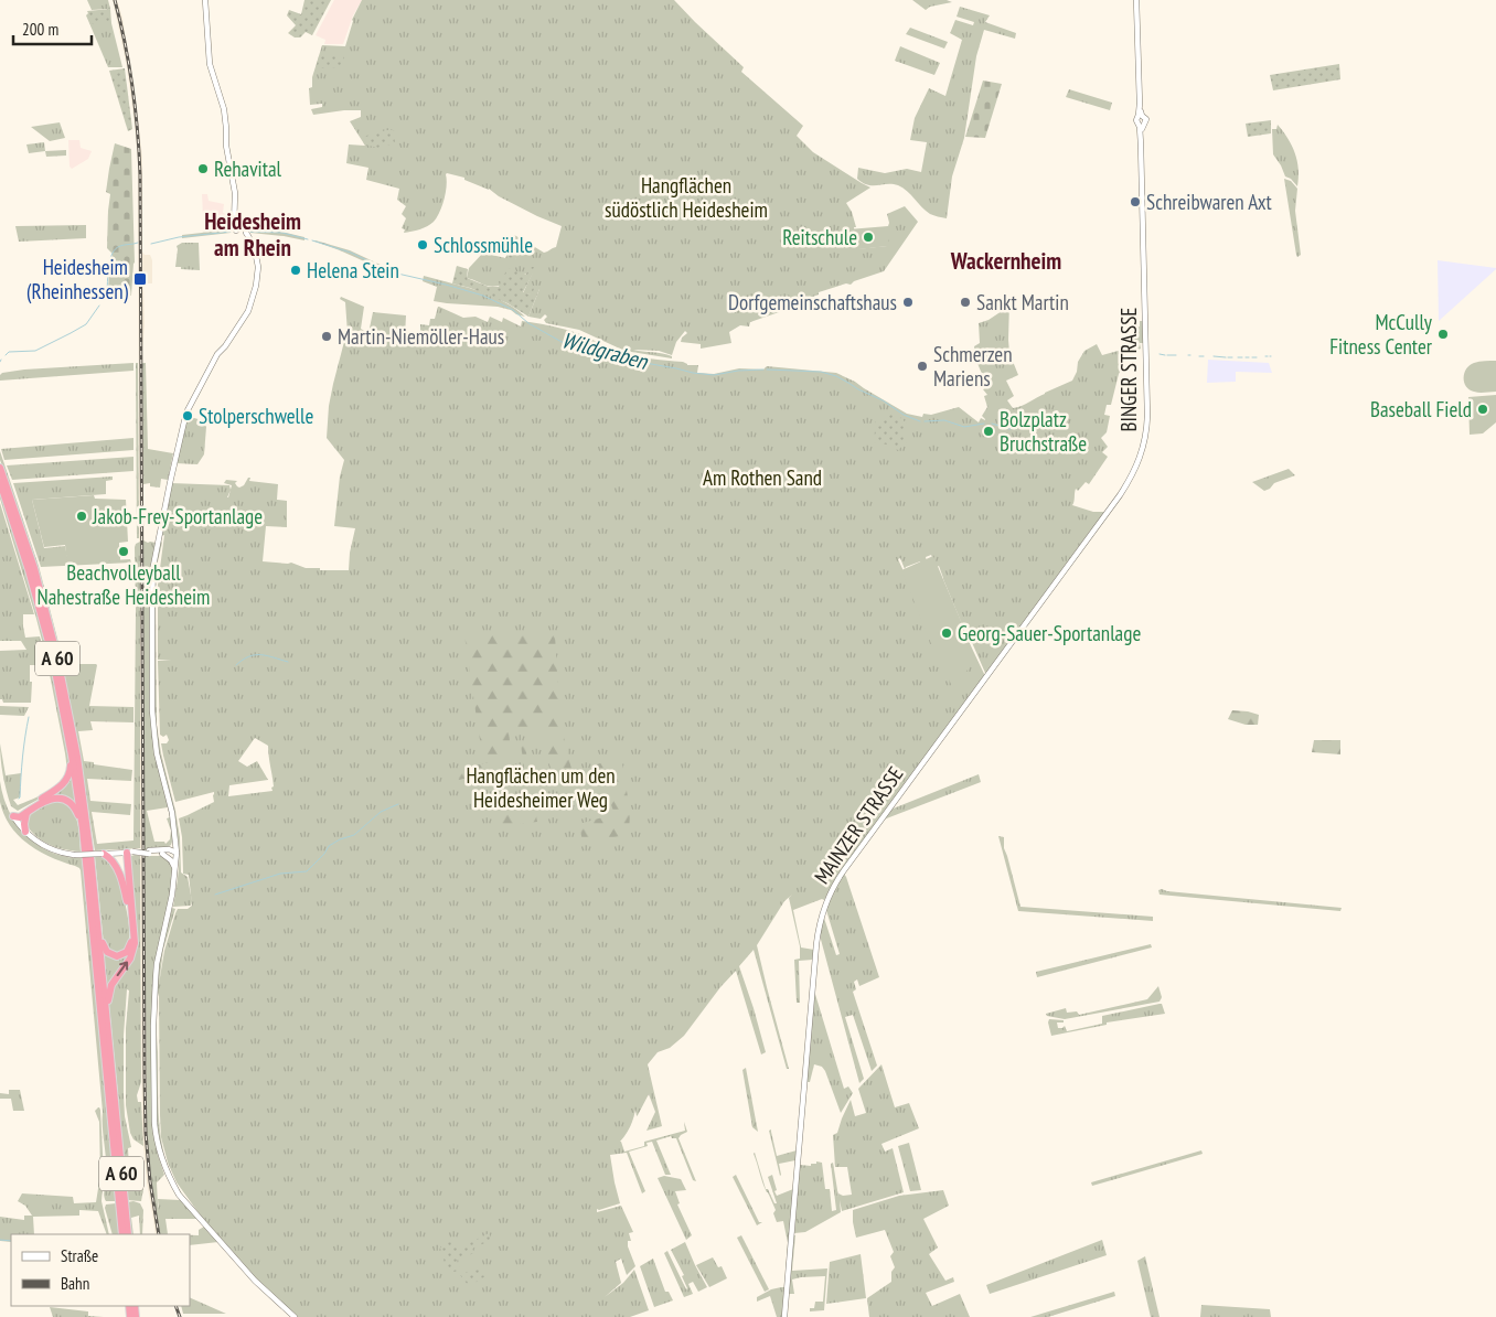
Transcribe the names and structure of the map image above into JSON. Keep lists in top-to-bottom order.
{
  "streets": {
    "highway": ["A 60"],
    "main road": ["BINGER STRASSE", "MAINZER STRASSE"]
  },
  "crossings": [
    ["BINGER STRASSE", "MAINZER STRASSE"]
  ],
  "districts": ["Heidesheim am Rhein", "Wackernheim"],
  "water": ["Wildgraben"],
  "parks": ["Hangflächen südöstlich Heidesheim", "Am Rothen Sand", "Hangflächen um den Heidesheimer Weg"],
  "places": {
    "other": [
      "Rehavital",
      "Schreibwaren Axt",
      "Reitschule",
      "Schlossmühle",
      "Helena Stein",
      "Dorfgemeinschaftshaus",
      "Sankt Martin",
      "McCully Fitness Center",
      "Martin-Niemöller-Haus",
      "Schmerzen Mariens",
      "Baseball Field",
      "Stolperschwelle",
      "Bolzplatz Bruchstraße",
      "Jakob-Frey-Sportanlage",
      "Beachvolleyball Nahestraße Heidesheim",
      "Georg-Sauer-Sportanlage"
    ],
    "transit": ["Heidesheim (Rheinhessen)"]
  },
  "legend": ["Straße", "Bahn"],
  "scale_bar": "200 m"
}
